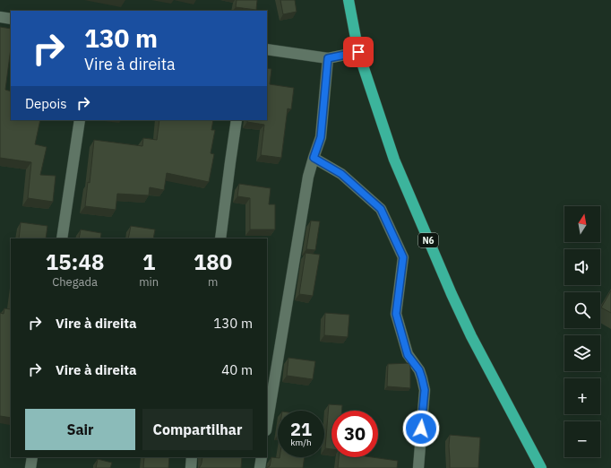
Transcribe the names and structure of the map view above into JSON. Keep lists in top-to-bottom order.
{
  "streets": {
    "highway": ["N6"]
  },
  "north": "top",
  "page": {
    "turn": ["130 m", "Vire à direita"],
    "then": "Depois",
    "map_buttons": ["+", "−"],
    "eta": [
      "15:48",
      "Chegada",
      "1",
      "min",
      "180",
      "m"
    ],
    "list": [
      {
        "name": "Vire à direita",
        "value": "130 m"
      },
      {
        "name": "Vire à direita",
        "value": "40 m"
      }
    ],
    "buttons": ["Sair", "Compartilhar"],
    "speed": "21 km/h",
    "limit": "30"
  }
}
